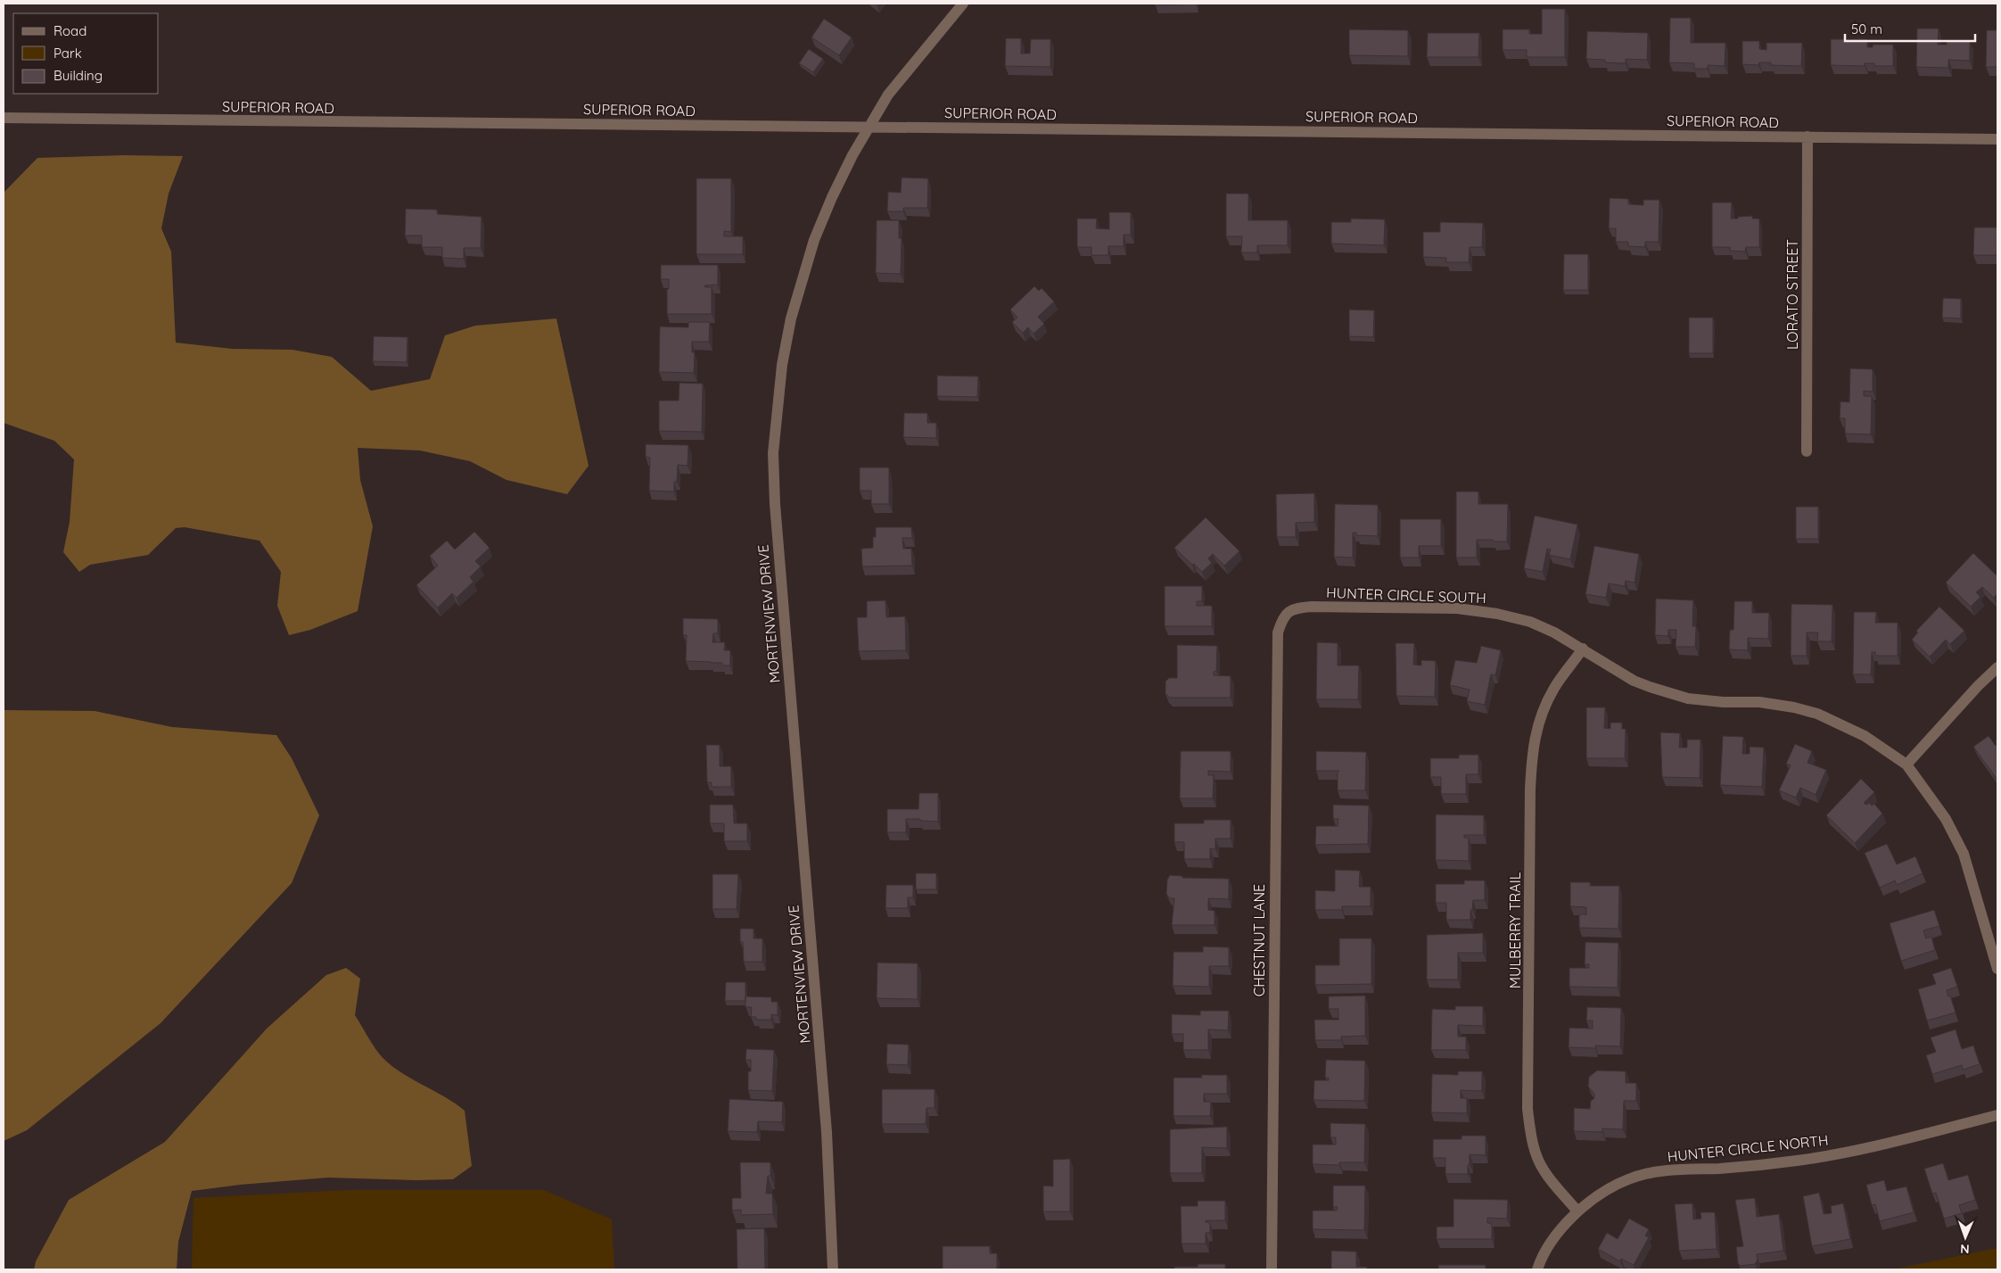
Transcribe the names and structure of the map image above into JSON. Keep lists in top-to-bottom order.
{
  "streets": {
    "street": [
      "SUPERIOR ROAD",
      "LORATO STREET",
      "HUNTER CIRCLE SOUTH",
      "MORTENVIEW DRIVE",
      "MULBERRY TRAIL",
      "CHESTNUT LANE",
      "HUNTER CIRCLE NORTH"
    ]
  },
  "crossings": [
    ["SUPERIOR ROAD", "LORATO STREET"],
    ["SUPERIOR ROAD", "MORTENVIEW DRIVE"],
    ["HUNTER CIRCLE SOUTH", "MULBERRY TRAIL"],
    ["HUNTER CIRCLE SOUTH", "CHESTNUT LANE"],
    ["MULBERRY TRAIL", "HUNTER CIRCLE NORTH"]
  ],
  "legend": ["Road", "Park", "Building"],
  "scale_bar": "50 m",
  "north": "bottom"
}
